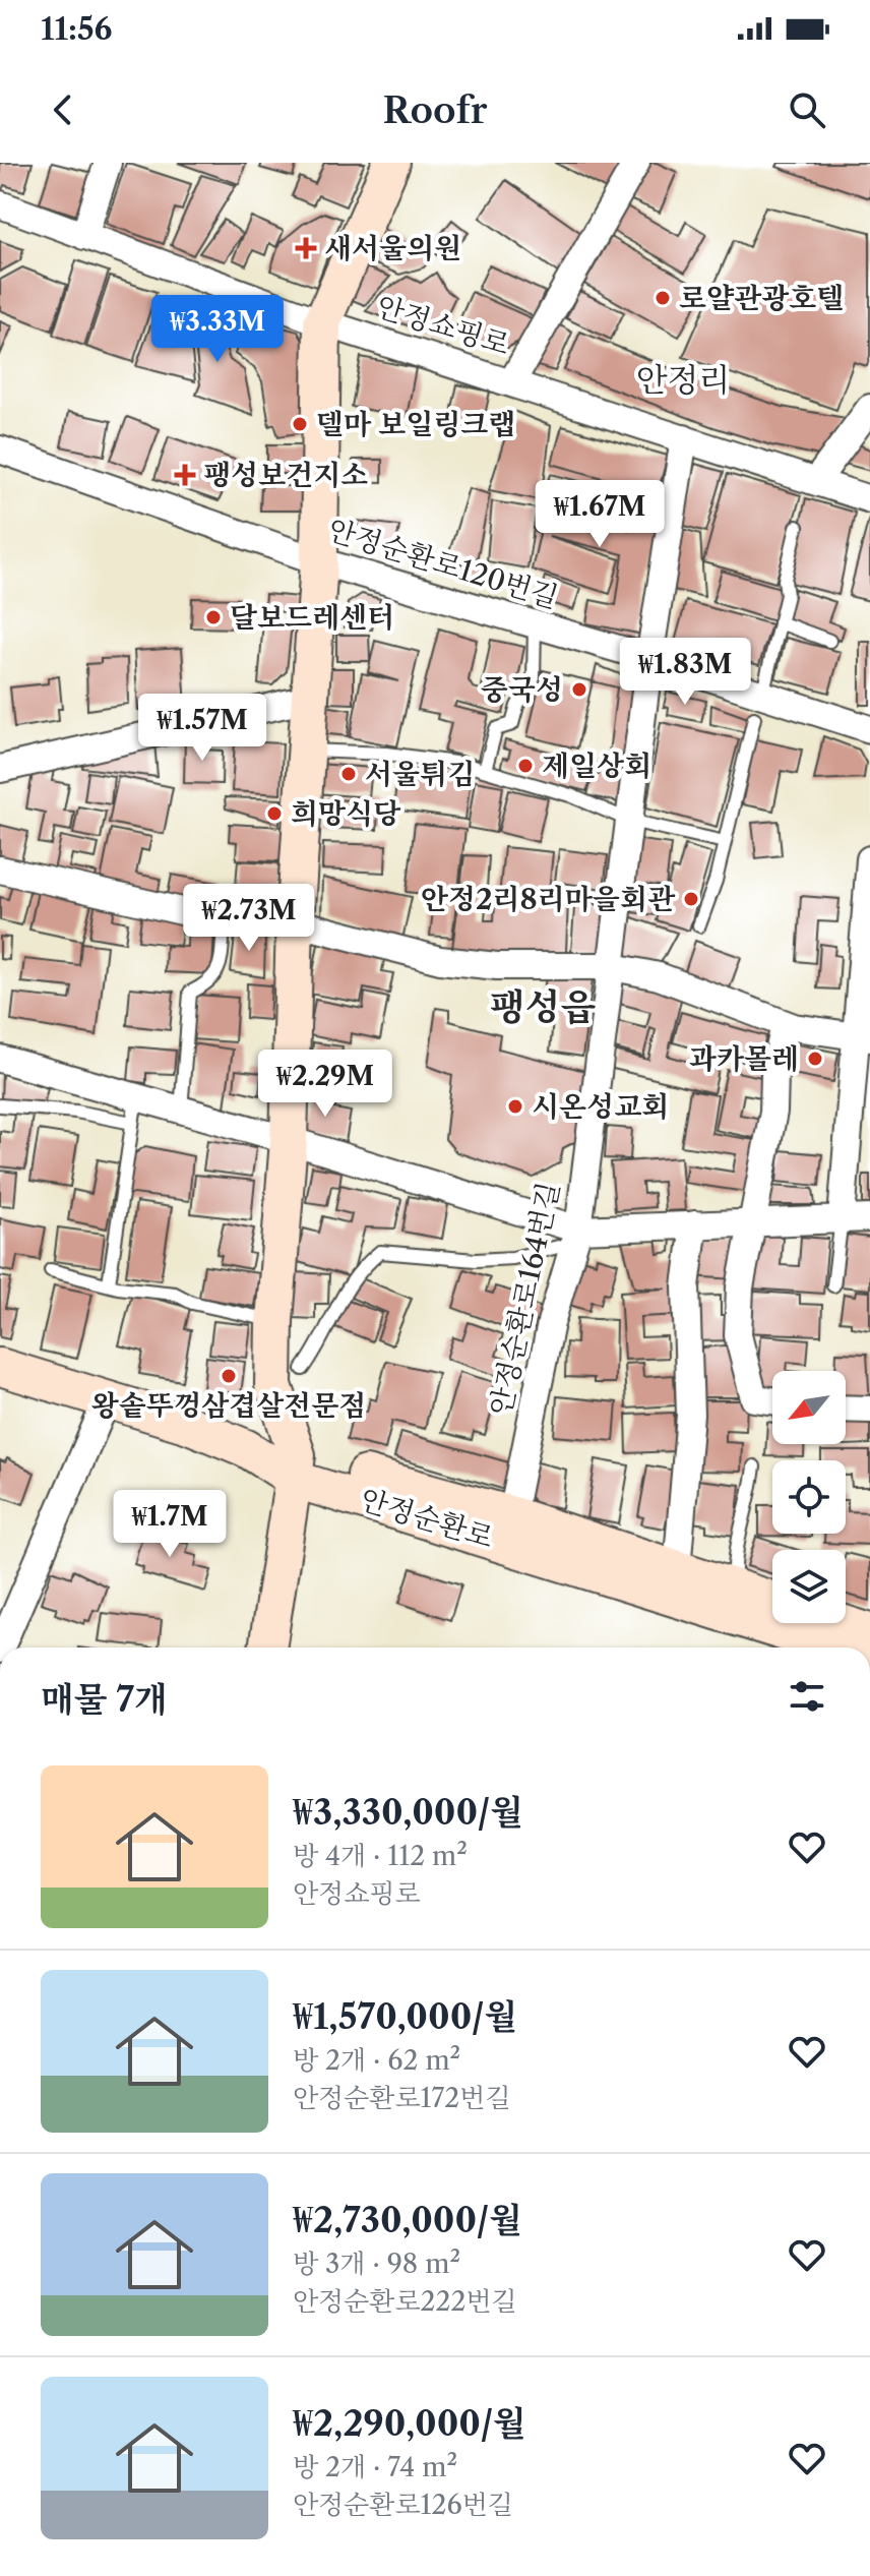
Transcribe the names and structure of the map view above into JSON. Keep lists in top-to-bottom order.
{
  "streets": {
    "street": [
      "안정쇼핑로",
      "안정순환로120번길",
      "안정순환로164번길",
      "안정순환로"
    ]
  },
  "crossings": [
    ["안정쇼핑로", "안정순환로164번길"],
    ["안정순환로120번길", "안정순환로164번길"],
    ["안정순환로164번길", "안정순환로"]
  ],
  "districts": ["안정리", "팽성읍"],
  "places": {
    "health": ["새서울의원", "팽성보건지소"],
    "other": [
      "로얄관광호텔",
      "델마 보일링크랩",
      "달보드레센터",
      "중국성",
      "제일상회",
      "서울튀김",
      "희망식당",
      "안정2리8리마을회관",
      "과카몰레",
      "시온성교회",
      "왕솥뚜껑삼겹살전문점"
    ]
  },
  "north": "bottom left",
  "page": {
    "status": "11:56",
    "header": "Roofr",
    "price": [
      "₩3.33M",
      "₩1.67M",
      "₩1.83M",
      "₩1.57M",
      "₩2.73M",
      "₩2.29M",
      "₩1.7M"
    ],
    "heading": "매물 7개",
    "list": [
      {
        "name": "₩3,330,000/월",
        "note": "방 4개 · 112 m² · 안정쇼핑로"
      },
      {
        "name": "₩1,570,000/월",
        "note": "방 2개 · 62 m² · 안정순환로172번길"
      },
      {
        "name": "₩2,730,000/월",
        "note": "방 3개 · 98 m² · 안정순환로222번길"
      },
      {
        "name": "₩2,290,000/월",
        "note": "방 2개 · 74 m² · 안정순환로126번길"
      }
    ]
  }
}
